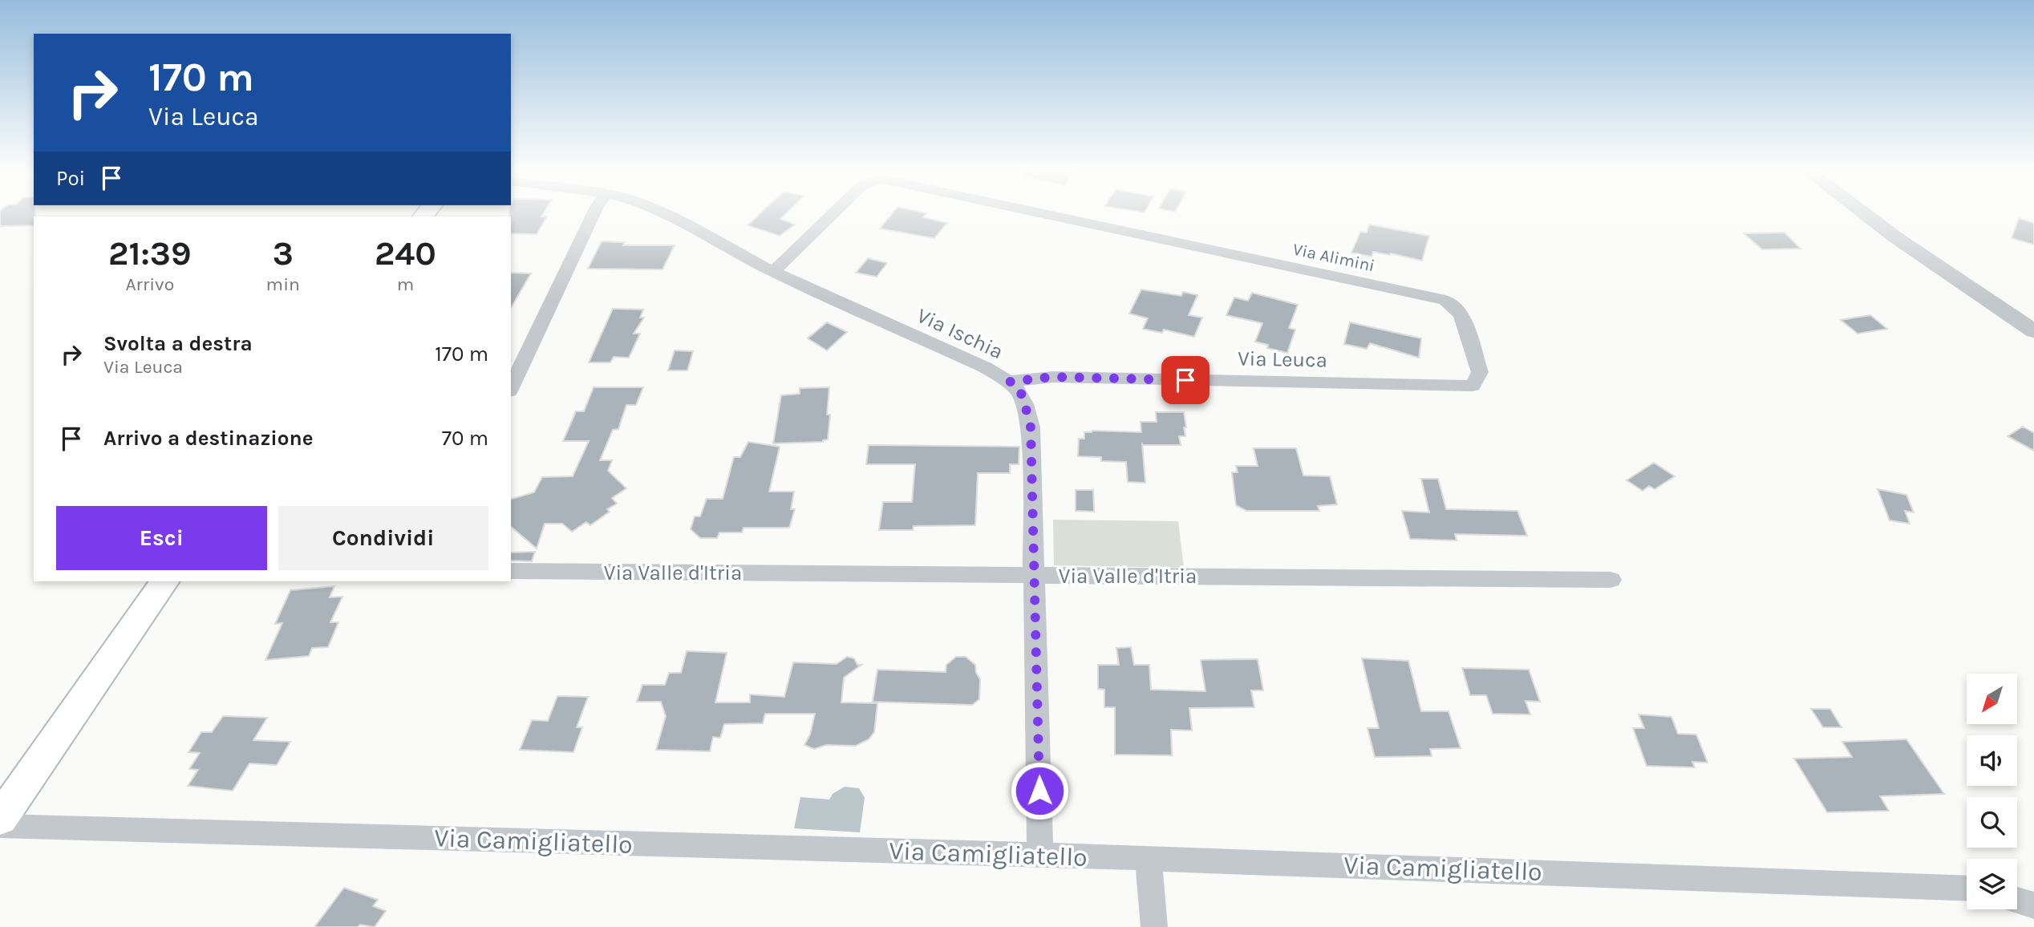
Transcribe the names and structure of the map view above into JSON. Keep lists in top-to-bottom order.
{
  "streets": {
    "street": [
      "Via Alimini",
      "Via Ischia",
      "Via Leuca",
      "Via Valle d'Itria",
      "Via Camigliatello"
    ]
  },
  "crossings": [
    ["Via Alimini", "Via Ischia"],
    ["Via Alimini", "Via Leuca"],
    ["Via Ischia", "Via Leuca"],
    ["Via Ischia", "Via Valle d'Itria"],
    ["Via Ischia", "Via Camigliatello"]
  ],
  "north": "bottom left",
  "page": {
    "turn": ["170 m", "Via Leuca"],
    "then": "Poi",
    "eta": [
      "21:39",
      "Arrivo",
      "3",
      "min",
      "240",
      "m"
    ],
    "list": [
      {
        "name": "Svolta a destra",
        "note": "Via Leuca",
        "value": "170 m"
      },
      {
        "name": "Arrivo a destinazione",
        "value": "70 m"
      }
    ],
    "buttons": ["Esci", "Condividi"]
  }
}
